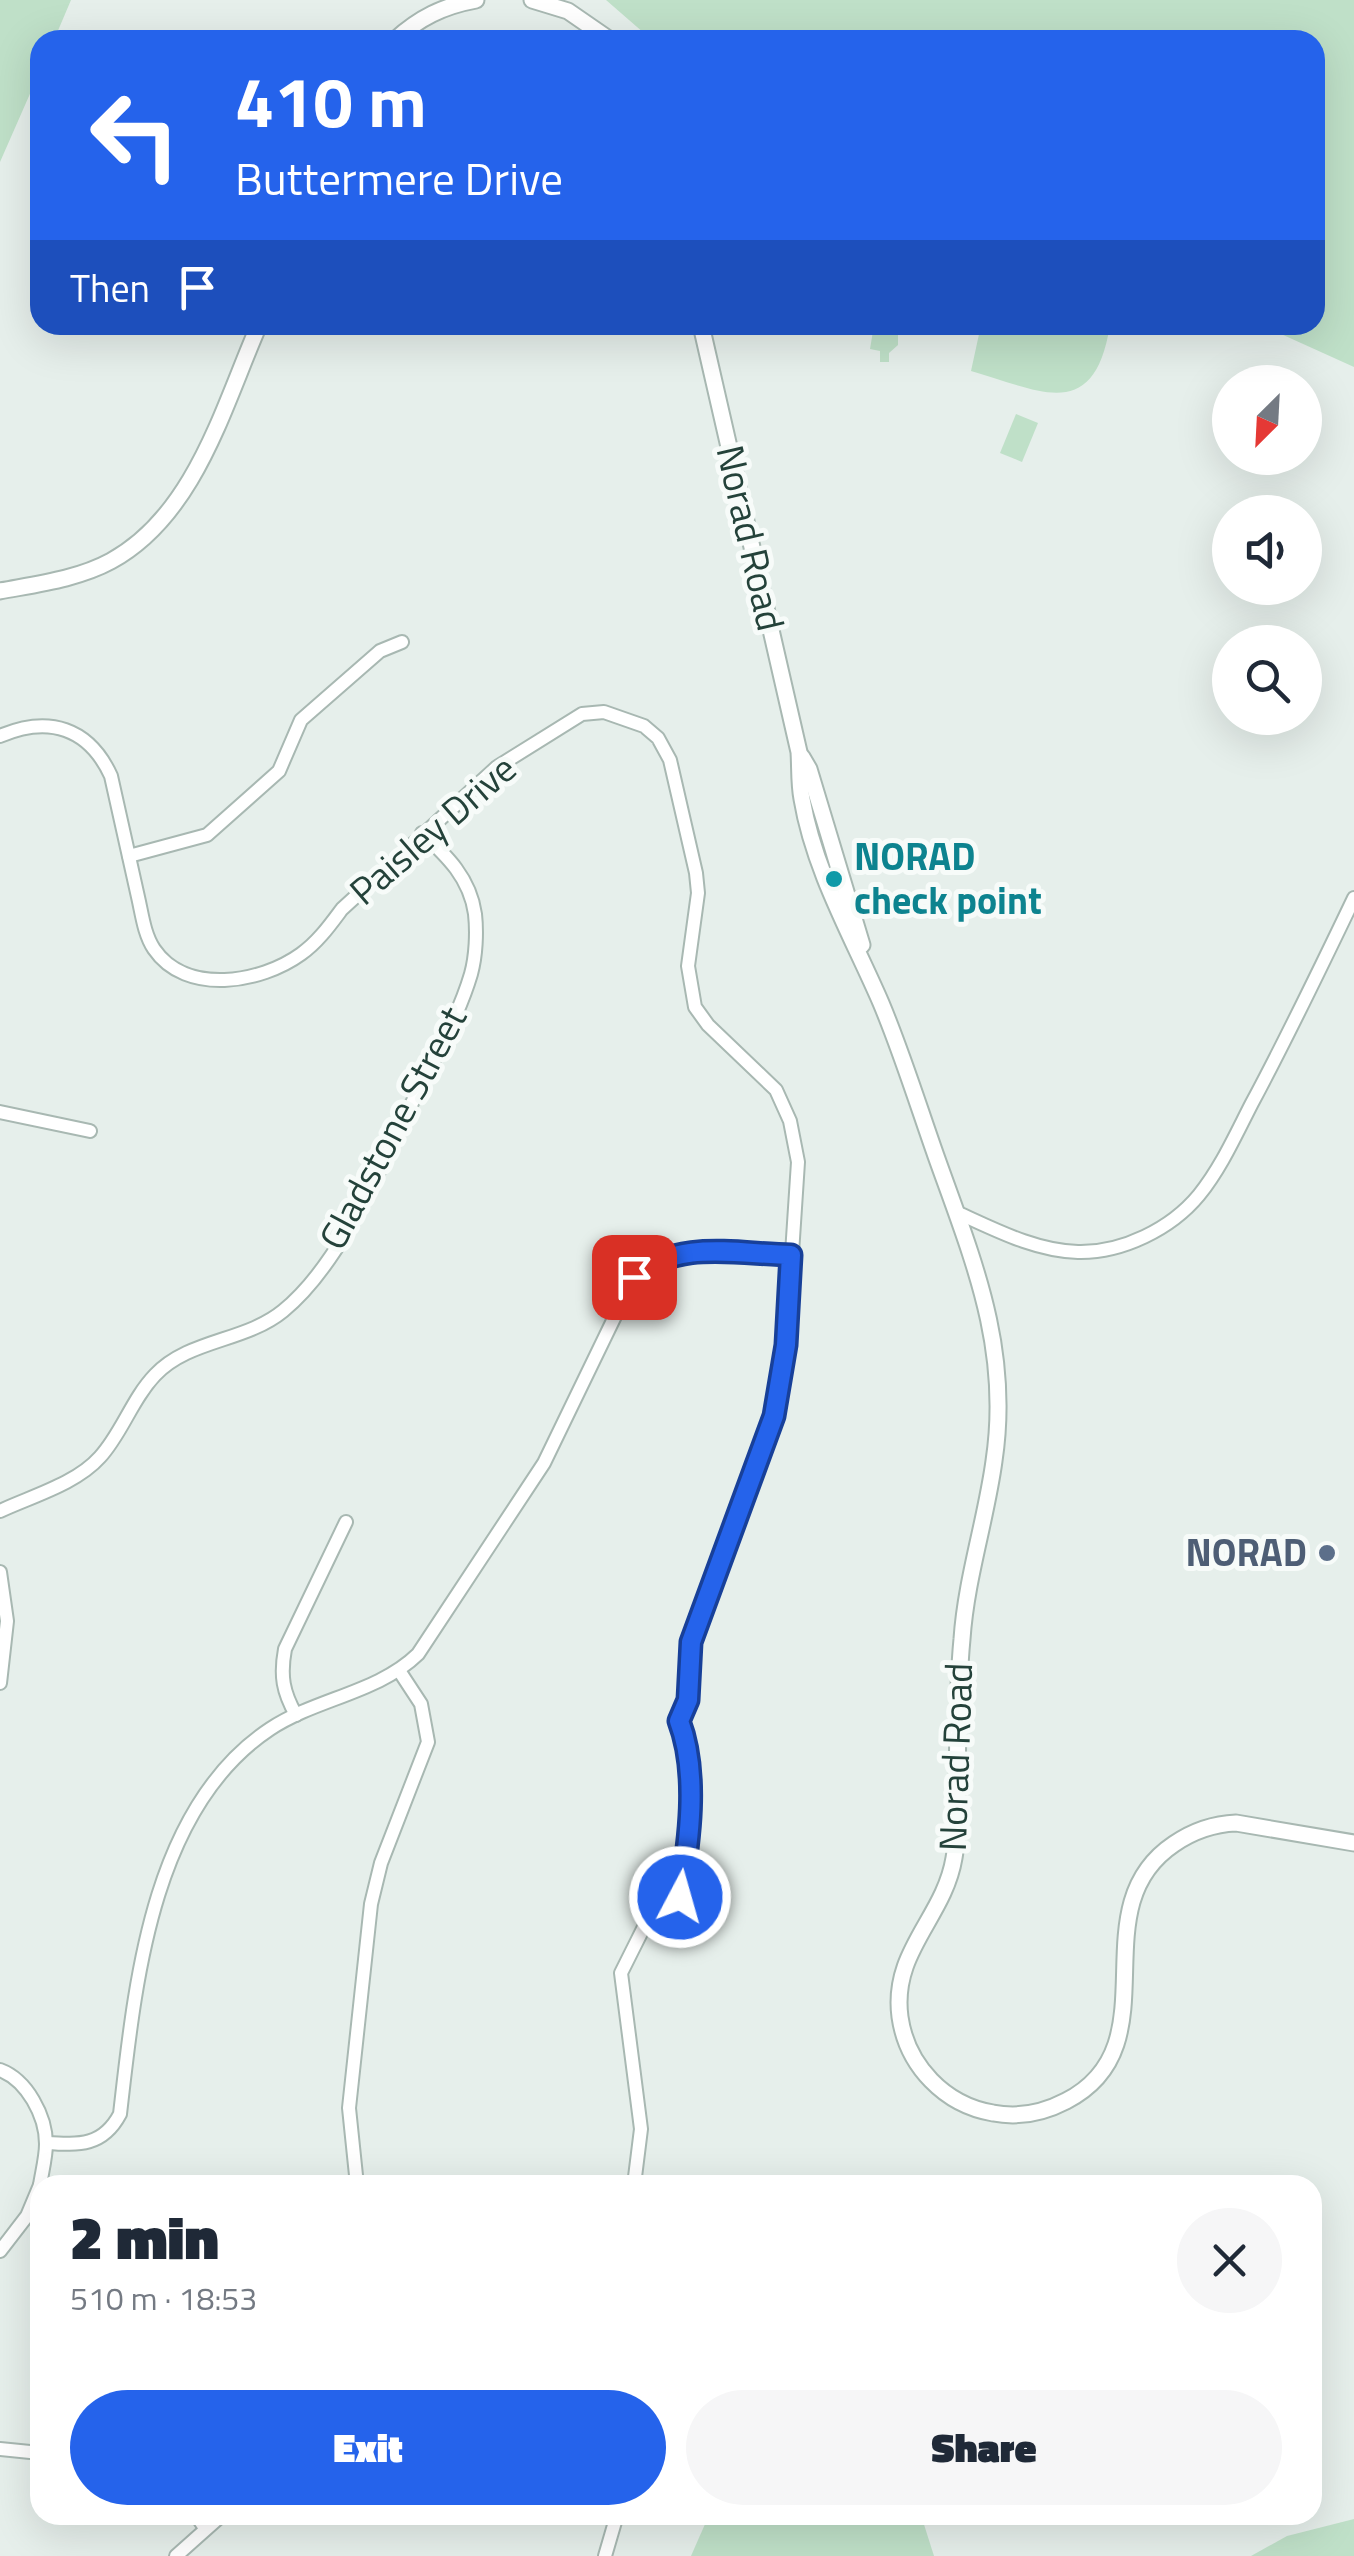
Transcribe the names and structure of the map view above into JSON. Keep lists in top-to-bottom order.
{
  "streets": {
    "street": ["Norad Road", "Paisley Drive", "Gladstone Street"]
  },
  "crossings": [
    ["Paisley Drive", "Gladstone Street"]
  ],
  "places": ["NORAD check point", "NORAD"],
  "north": "bottom left",
  "page": {
    "turn": ["410 m", "Buttermere Drive"],
    "then": "Then",
    "heading": ["2 min", "510 m · 18:53"],
    "buttons": ["Exit", "Share"]
  }
}
